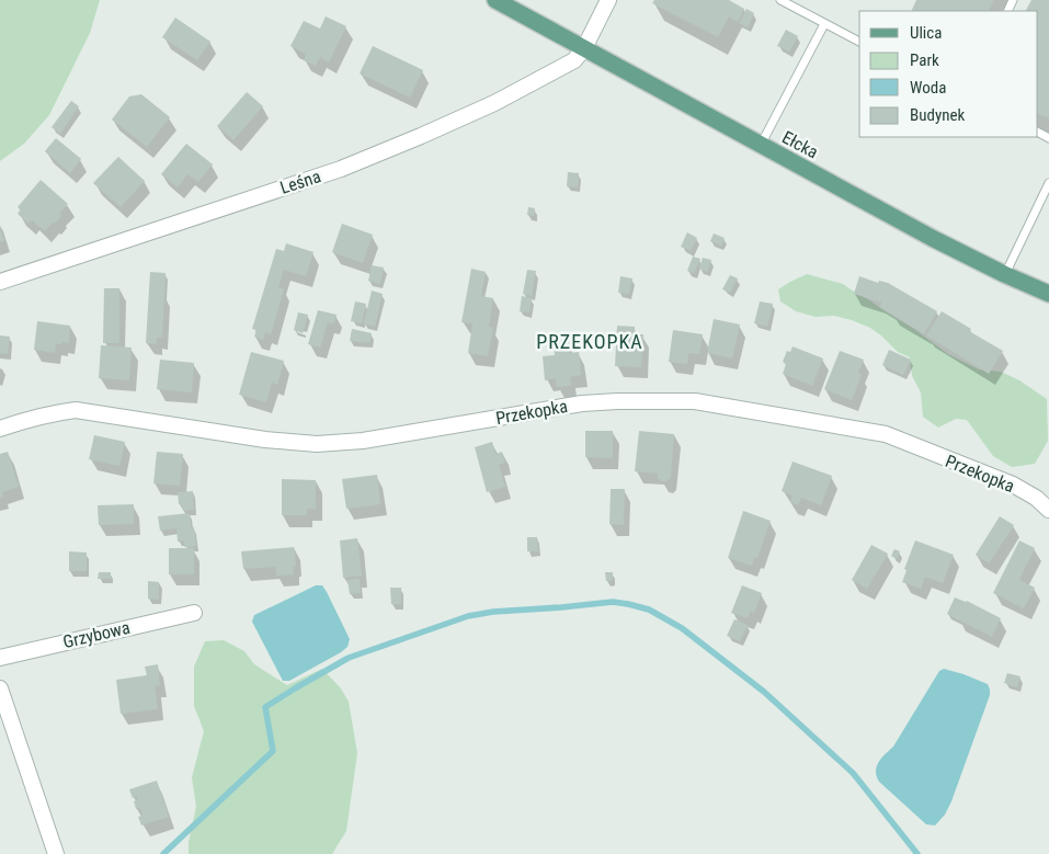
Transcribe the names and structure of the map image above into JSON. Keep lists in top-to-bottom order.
{
  "streets": {
    "main road": ["Ełcka"],
    "street": ["Leśna", "Przekopka", "Grzybowa"]
  },
  "crossings": [
    ["Ełcka", "Leśna"]
  ],
  "districts": ["PRZEKOPKA"],
  "legend": [
    "Ulica",
    "Park",
    "Woda",
    "Budynek"
  ]
}
